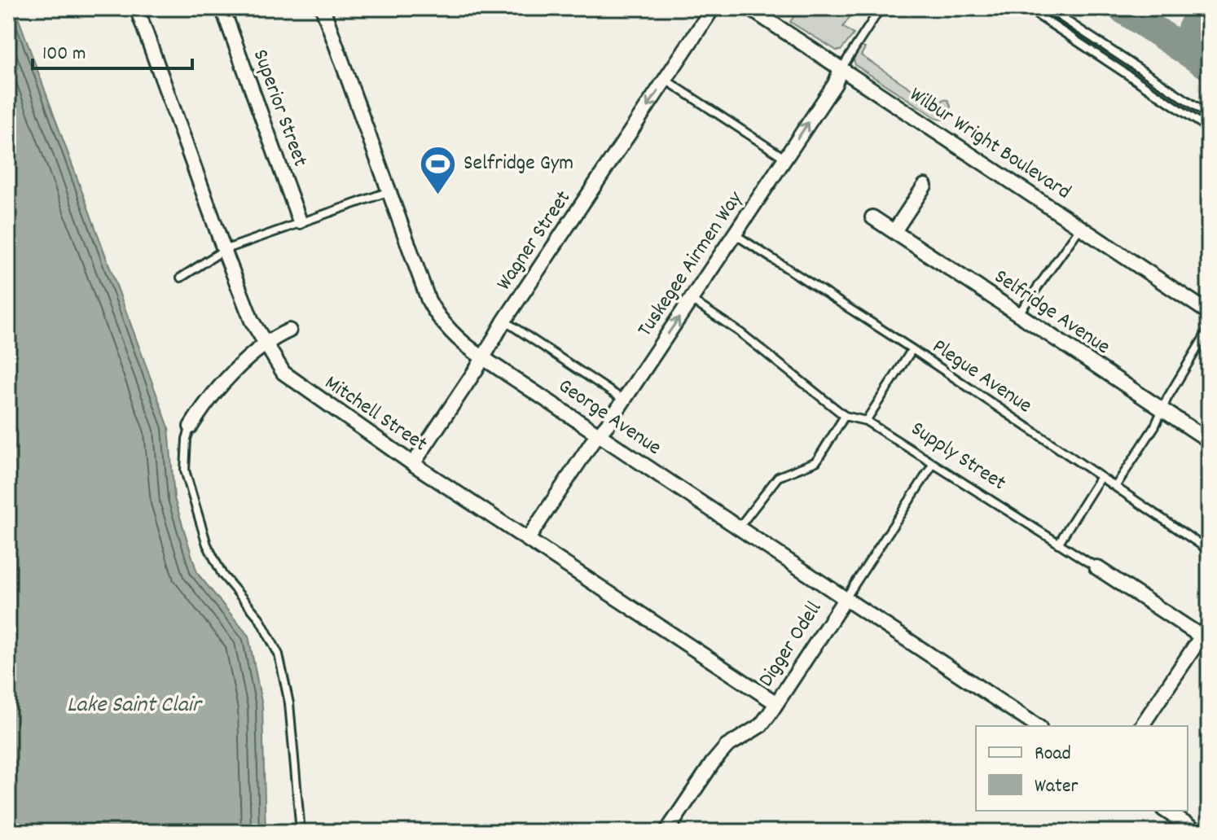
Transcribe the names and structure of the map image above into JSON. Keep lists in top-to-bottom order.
{
  "streets": {
    "street": [
      "Superior Street",
      "Wilbur Wright Boulevard",
      "Wagner Street",
      "Tuskegee Airmen Way",
      "Selfridge Avenue",
      "Mitchell Street",
      "George Avenue",
      "Supply Street",
      "Digger Odell"
    ],
    "lane": ["Plegue Avenue"]
  },
  "crossings": [
    ["Wilbur Wright Boulevard", "Tuskegee Airmen Way"],
    ["Wagner Street", "Mitchell Street"],
    ["Wagner Street", "George Avenue"],
    ["Tuskegee Airmen Way", "Plegue Avenue"],
    ["Tuskegee Airmen Way", "Mitchell Street"],
    ["Tuskegee Airmen Way", "George Avenue"],
    ["Tuskegee Airmen Way", "Supply Street"],
    ["Mitchell Street", "Digger Odell"],
    ["George Avenue", "Digger Odell"],
    ["Supply Street", "Digger Odell"]
  ],
  "one_way": ["Wagner Street", "Tuskegee Airmen Way"],
  "water": ["Lake Saint Clair"],
  "places": {
    "sports": ["Selfridge Gym"]
  },
  "legend": ["Road", "Water"],
  "scale_bar": "100 m"
}
